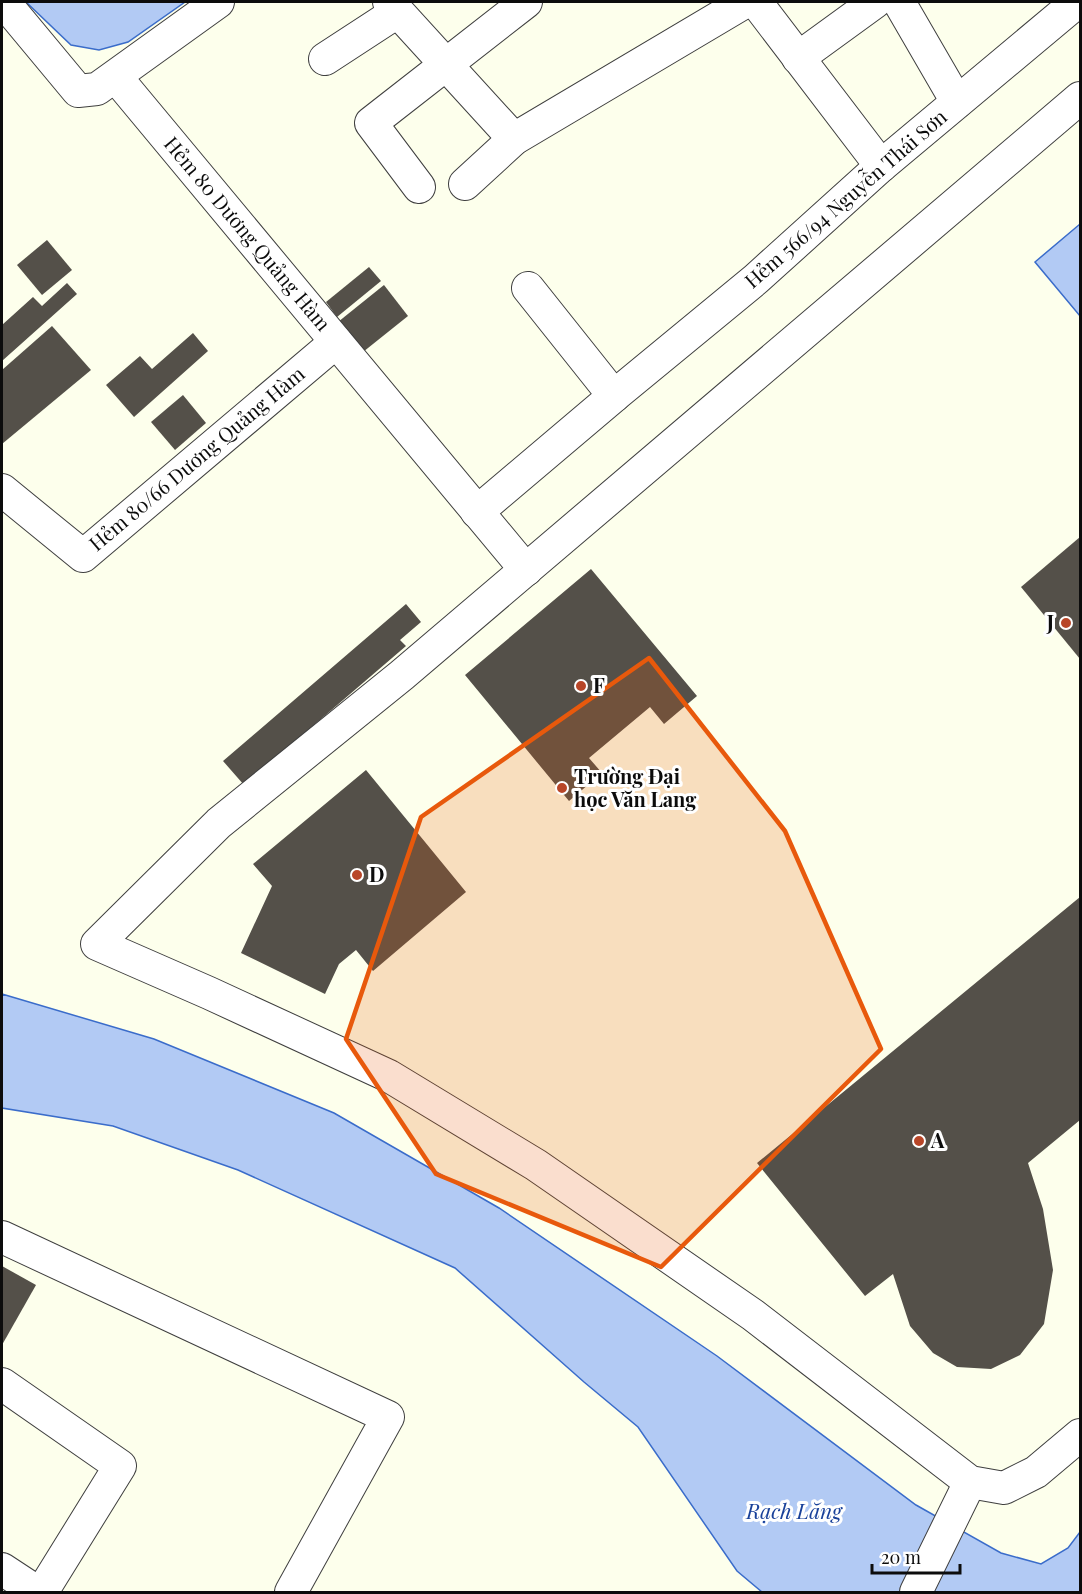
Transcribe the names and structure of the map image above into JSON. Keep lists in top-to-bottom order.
{
  "streets": {
    "street": ["Hẻm 566/94 Nguyễn Thái Sơn", "Hẻm 80 Dương Quảng Hàm", "Hẻm 80/66 Dương Quảng Hàm"]
  },
  "crossings": [
    ["Hẻm 566/94 Nguyễn Thái Sơn", "Hẻm 80 Dương Quảng Hàm"],
    ["Hẻm 80 Dương Quảng Hàm", "Hẻm 80/66 Dương Quảng Hàm"]
  ],
  "water": ["Rạch Lăng"],
  "places": [
    "J",
    "F",
    "Trường Đại học Văn Lang",
    "D",
    "A"
  ],
  "scale_bar": "20 m"
}
